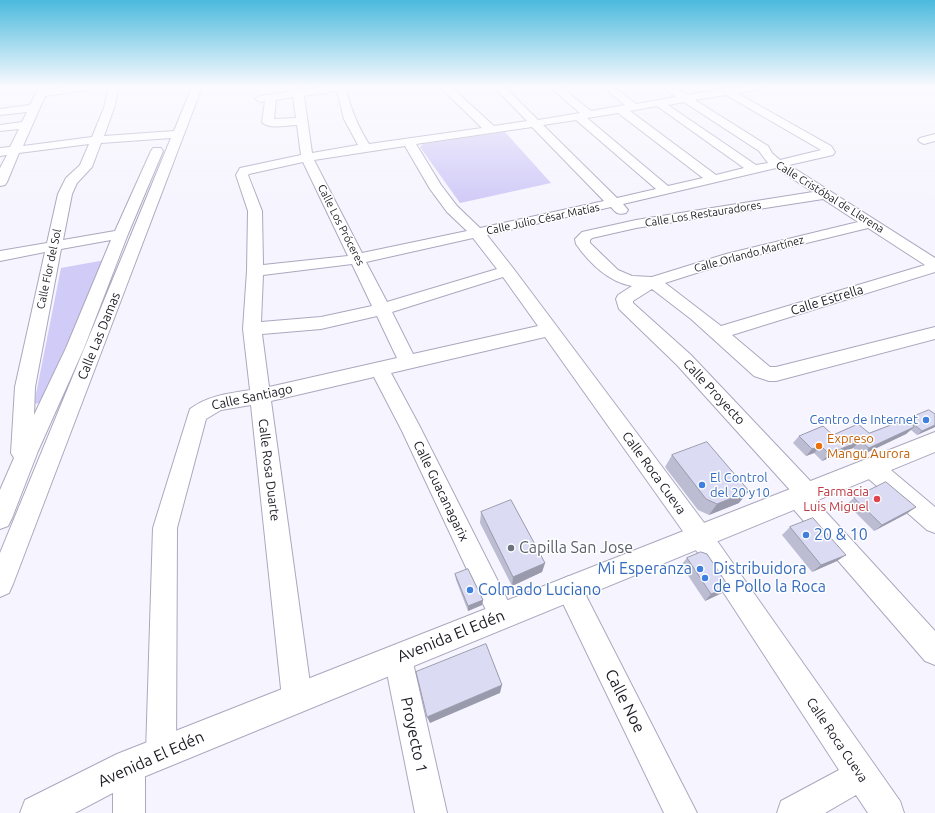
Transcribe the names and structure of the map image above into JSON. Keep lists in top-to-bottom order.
{
  "streets": {
    "street": [
      "Calle Cristóbal de Llerena",
      "Calle Los Restauradores",
      "Calle Julio César Matías",
      "Calle Los Próceres",
      "Calle Orlando Martínez",
      "Calle Flor del Sol",
      "Calle Estrella",
      "Calle Las Damas",
      "Calle Proyecto",
      "Calle Santiago",
      "Calle Rosa Duarte",
      "Calle Roca Cueva",
      "Calle Guacanagarix",
      "Avenida El Edén",
      "Calle Noe",
      "Proyecto 1"
    ]
  },
  "crossings": [
    ["Calle Cristóbal de Llerena", "Calle Los Restauradores"],
    ["Calle Cristóbal de Llerena", "Calle Julio César Matías"],
    ["Calle Cristóbal de Llerena", "Calle Orlando Martínez"],
    ["Calle Cristóbal de Llerena", "Calle Estrella"],
    ["Calle Los Restauradores", "Calle Orlando Martínez"],
    ["Calle Julio César Matías", "Calle Los Próceres"],
    ["Calle Julio César Matías", "Calle Rosa Duarte"],
    ["Calle Julio César Matías", "Calle Roca Cueva"],
    ["Calle Los Próceres", "Calle Santiago"],
    ["Calle Los Próceres", "Calle Rosa Duarte"],
    ["Calle Orlando Martínez", "Calle Proyecto"],
    ["Calle Flor del Sol", "Calle Las Damas"],
    ["Calle Proyecto", "Avenida El Edén"],
    ["Calle Santiago", "Calle Rosa Duarte"],
    ["Calle Santiago", "Calle Roca Cueva"],
    ["Calle Santiago", "Calle Guacanagarix"],
    ["Calle Santiago", "Avenida El Edén"],
    ["Calle Rosa Duarte", "Avenida El Edén"],
    ["Calle Roca Cueva", "Avenida El Edén"],
    ["Calle Guacanagarix", "Avenida El Edén"],
    ["Avenida El Edén", "Calle Noe"],
    ["Avenida El Edén", "Proyecto 1"]
  ],
  "places": [
    "Centro de Internet",
    "Expreso Mangu Aurora",
    "El Control del 20 y10",
    "Farmacia Luis Miguel",
    "20 & 10",
    "Capilla San Jose",
    "Mi Esperanza",
    "Distribuidora de Pollo la Roca",
    "Colmado Luciano"
  ]
}
